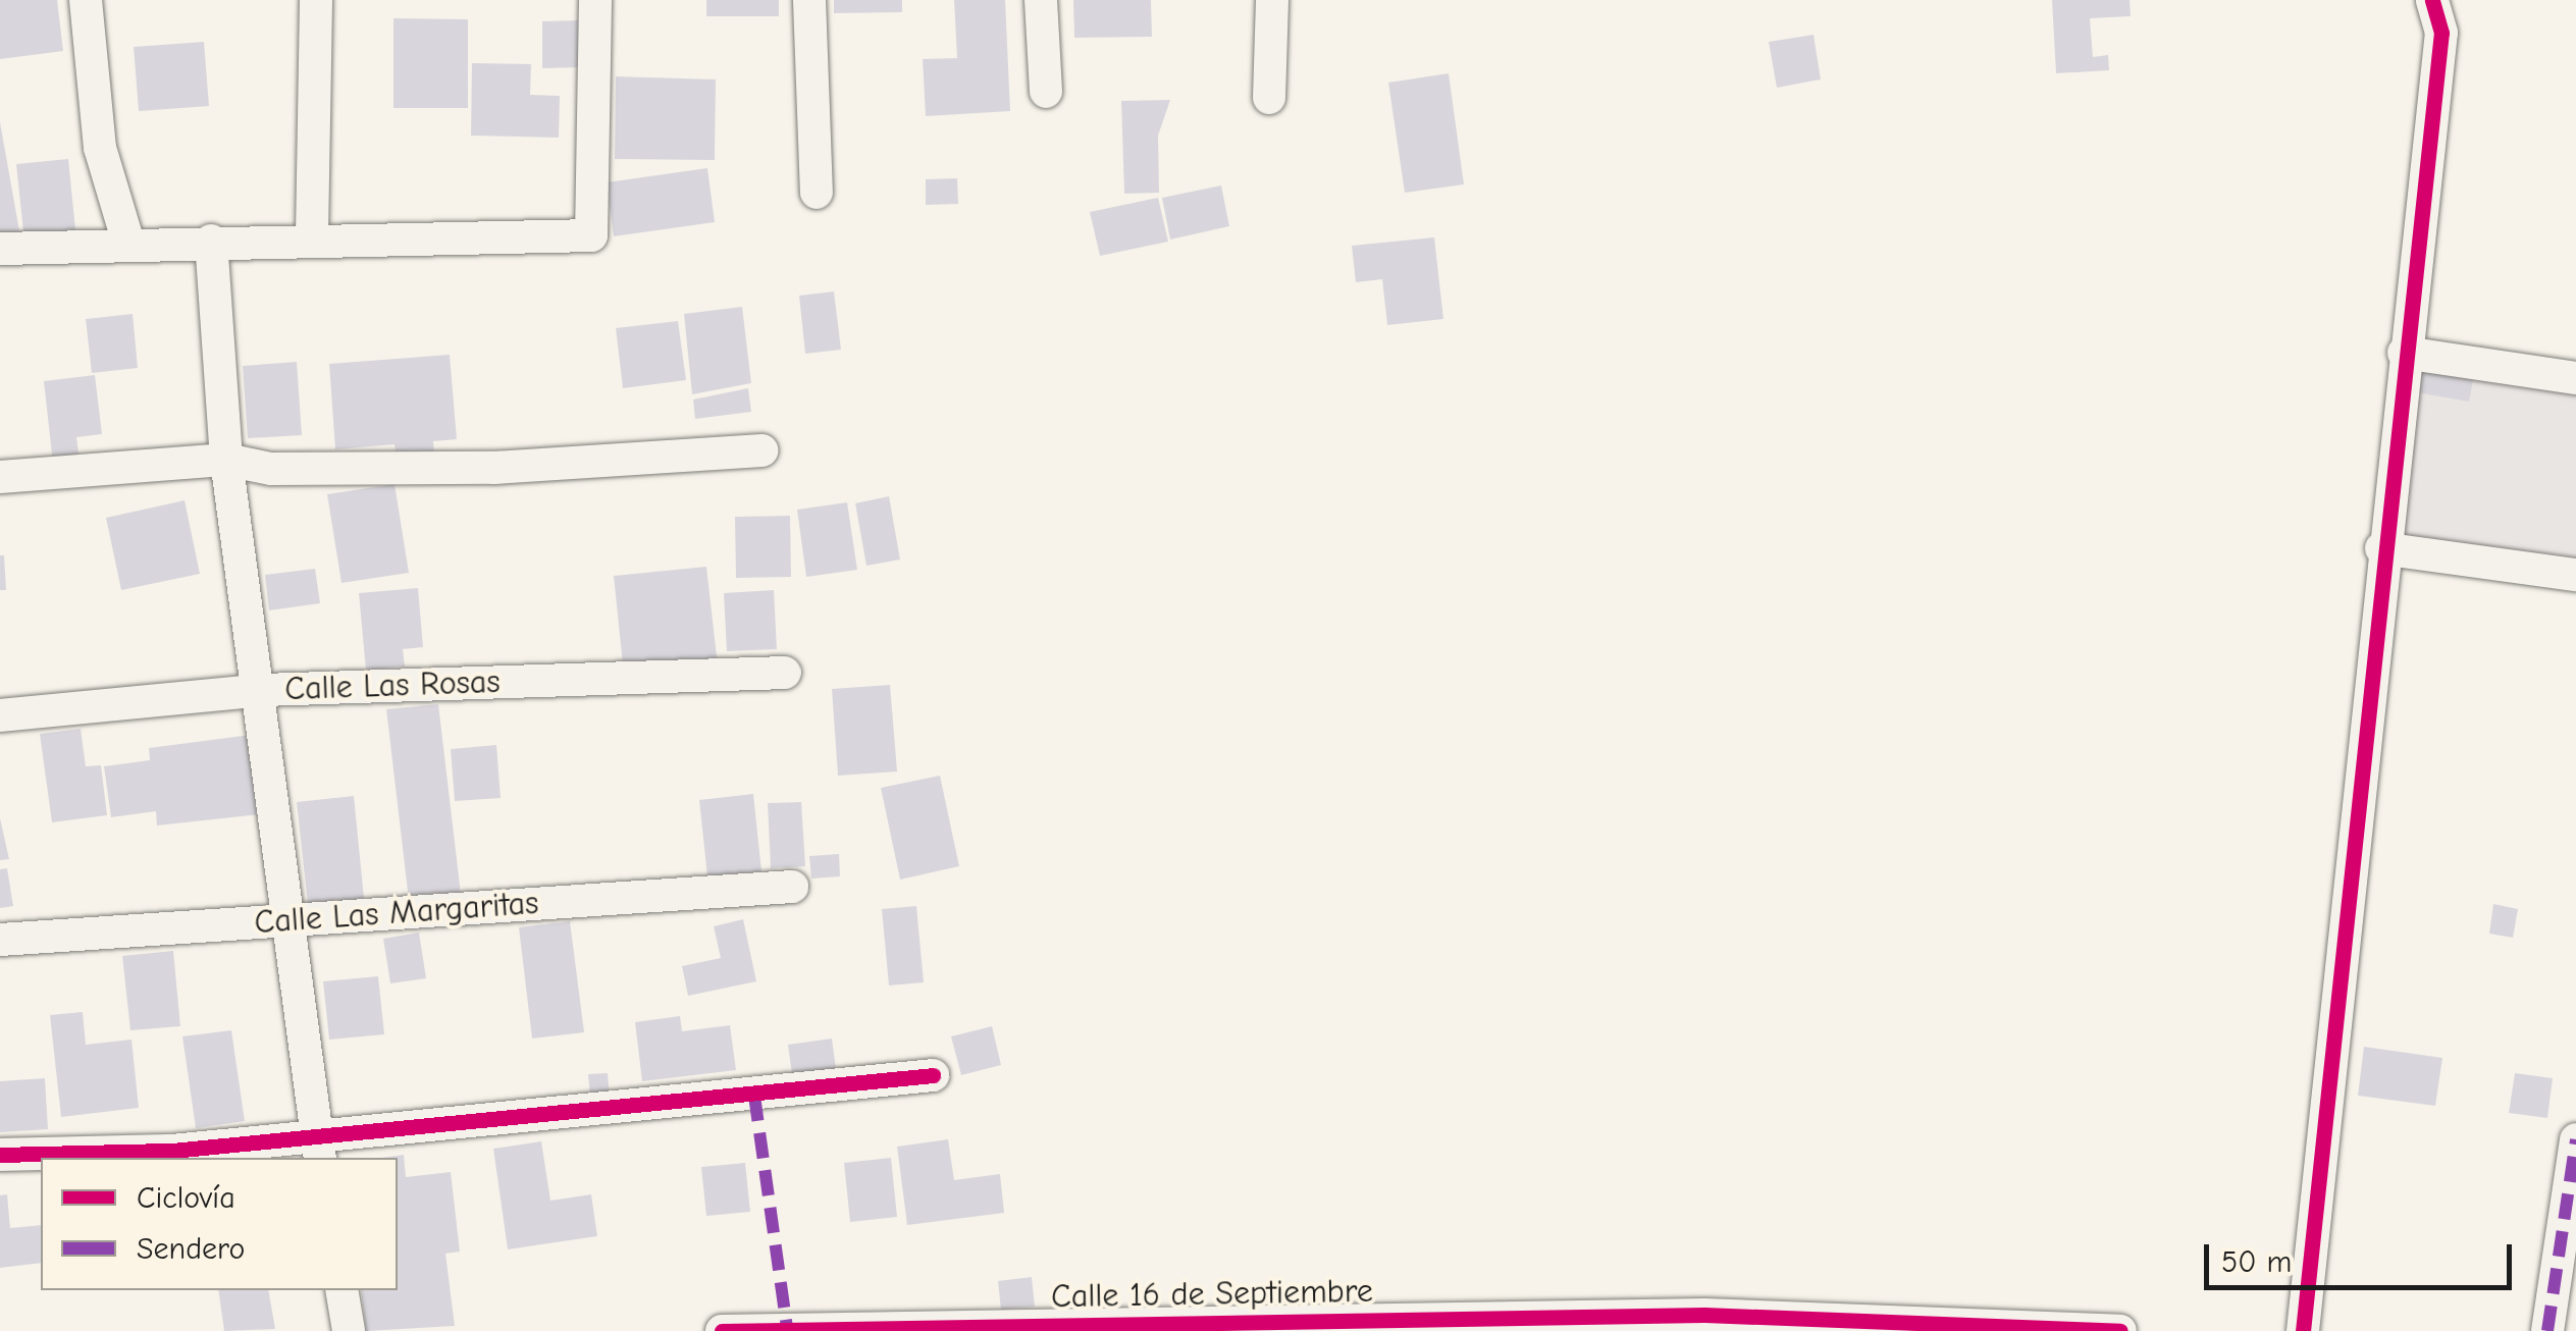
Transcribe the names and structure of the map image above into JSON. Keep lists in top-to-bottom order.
{
  "streets": {
    "street": ["Calle Las Rosas", "Calle Las Margaritas", "Calle 16 de Septiembre"]
  },
  "legend": ["Ciclovía", "Sendero"],
  "scale_bar": "50 m"
}
